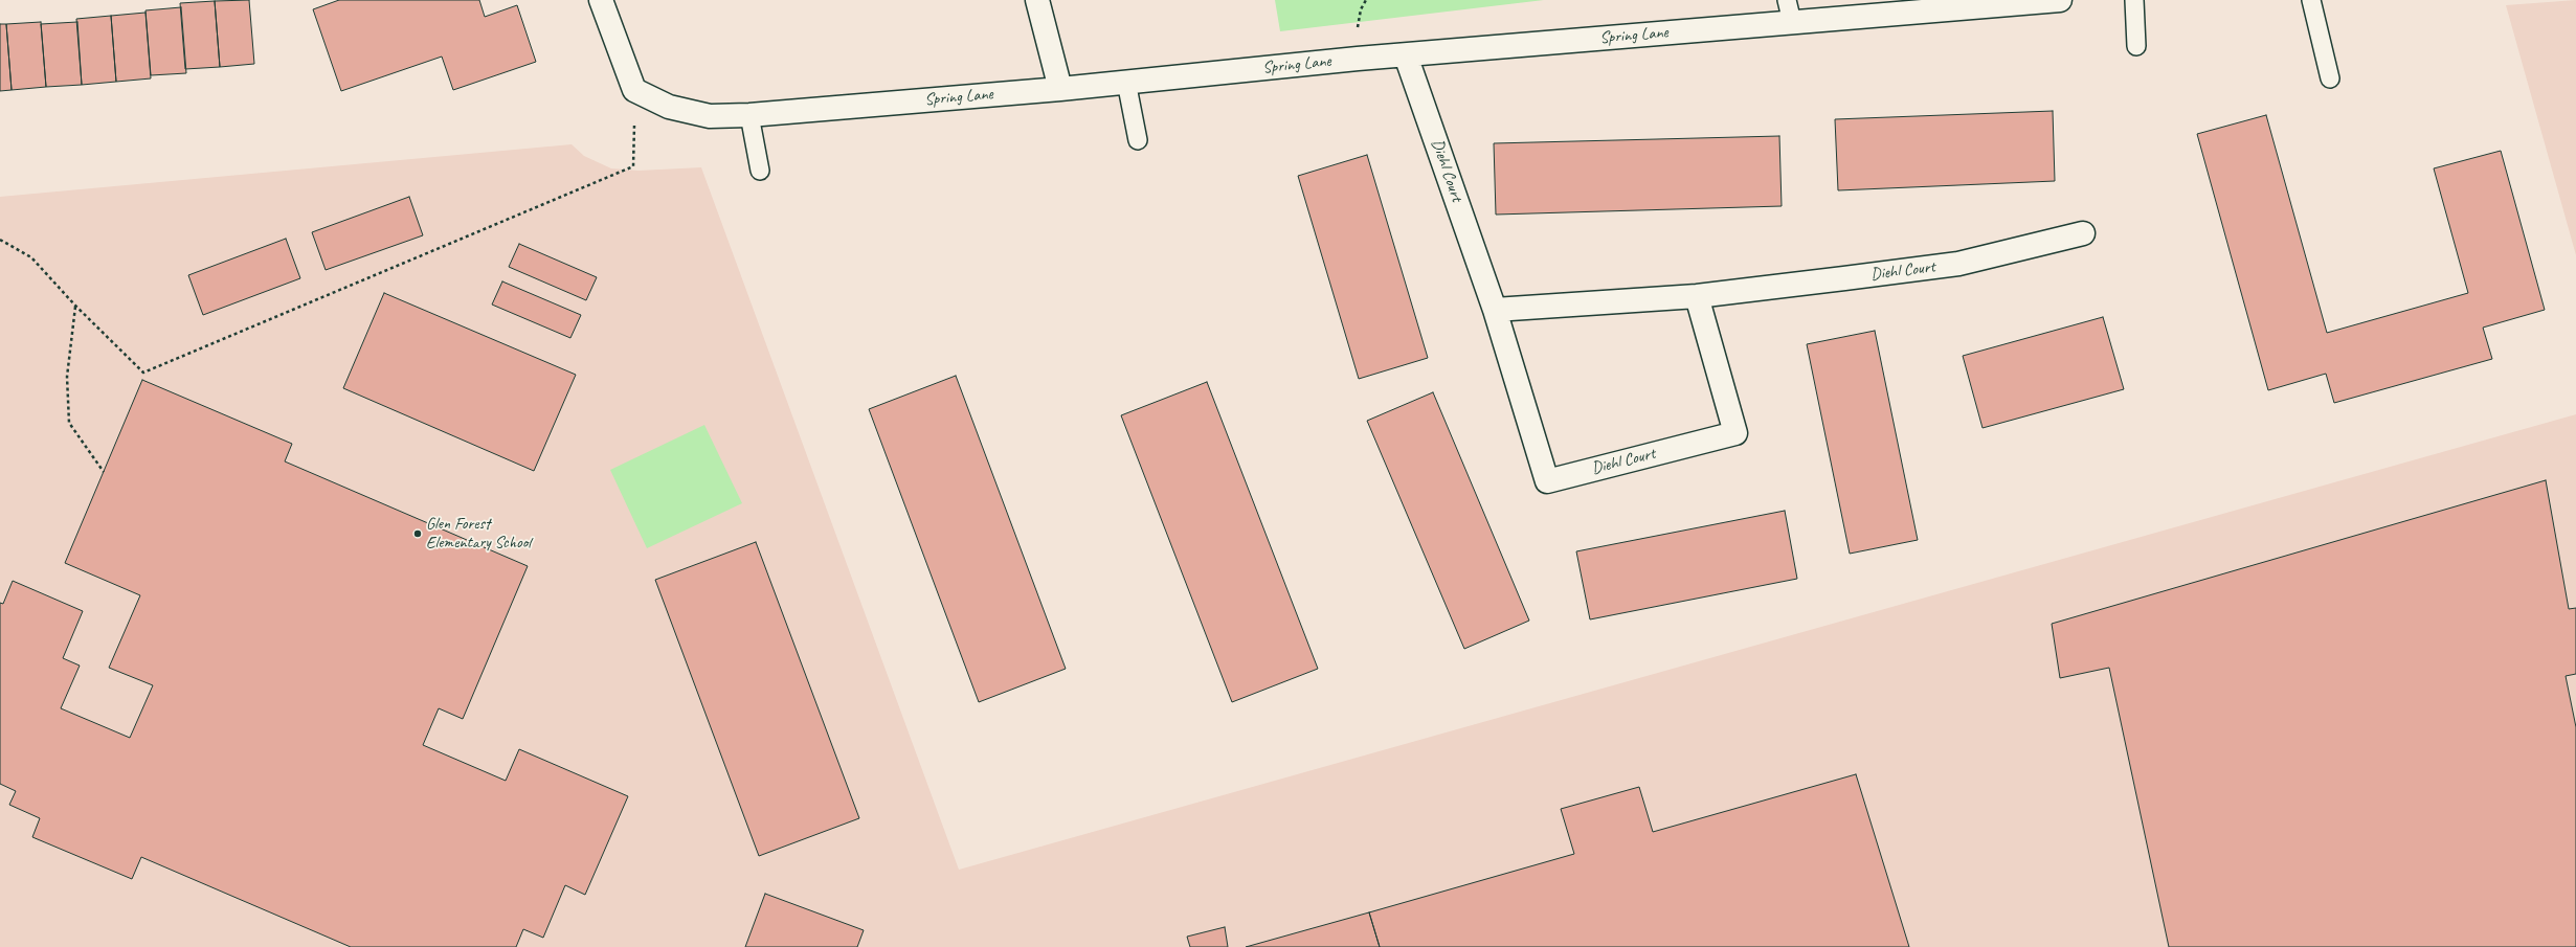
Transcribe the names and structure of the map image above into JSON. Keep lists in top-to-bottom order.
{
  "streets": {
    "street": ["Spring Lane", "Diehl Court"]
  },
  "crossings": [
    ["Spring Lane", "Diehl Court"]
  ],
  "places": ["Glen Forest Elementary School"]
}
